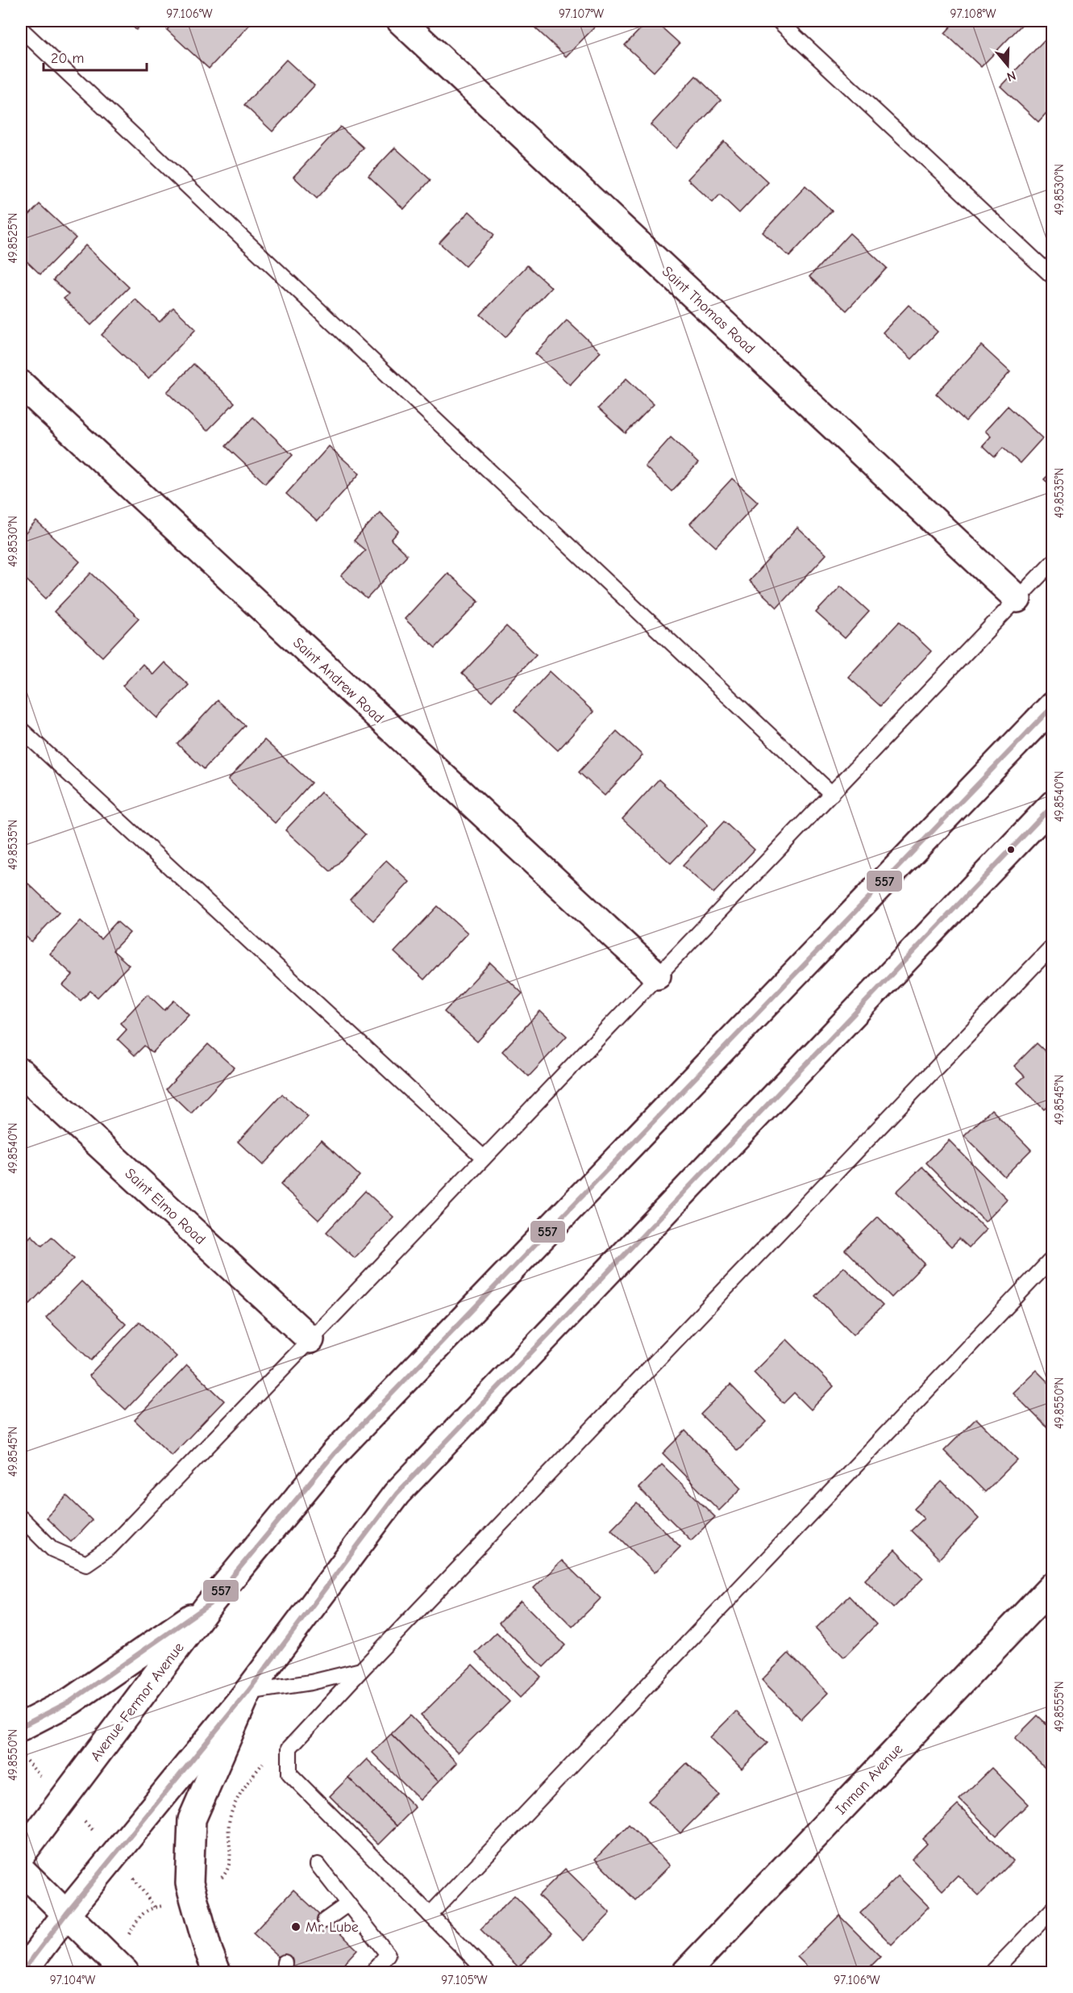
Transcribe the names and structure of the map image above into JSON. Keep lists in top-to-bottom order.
{
  "streets": {
    "main road": [
      "Saint Thomas Road",
      "Saint Andrew Road",
      "Saint Elmo Road",
      "Avenue Fermor Avenue",
      "Inman Avenue"
    ]
  },
  "places": ["Mr. Lube"],
  "lines": ["transit line 557"],
  "scale_bar": "20 m",
  "north": "bottom",
  "coordinates": [
    "97.106°W",
    "97.107°W",
    "97.108°W",
    "49.8530°N",
    "49.8525°N",
    "49.8535°N",
    "49.8540°N",
    "49.8545°N",
    "49.8550°N",
    "49.8555°N",
    "97.104°W",
    "97.105°W"
  ]
}
